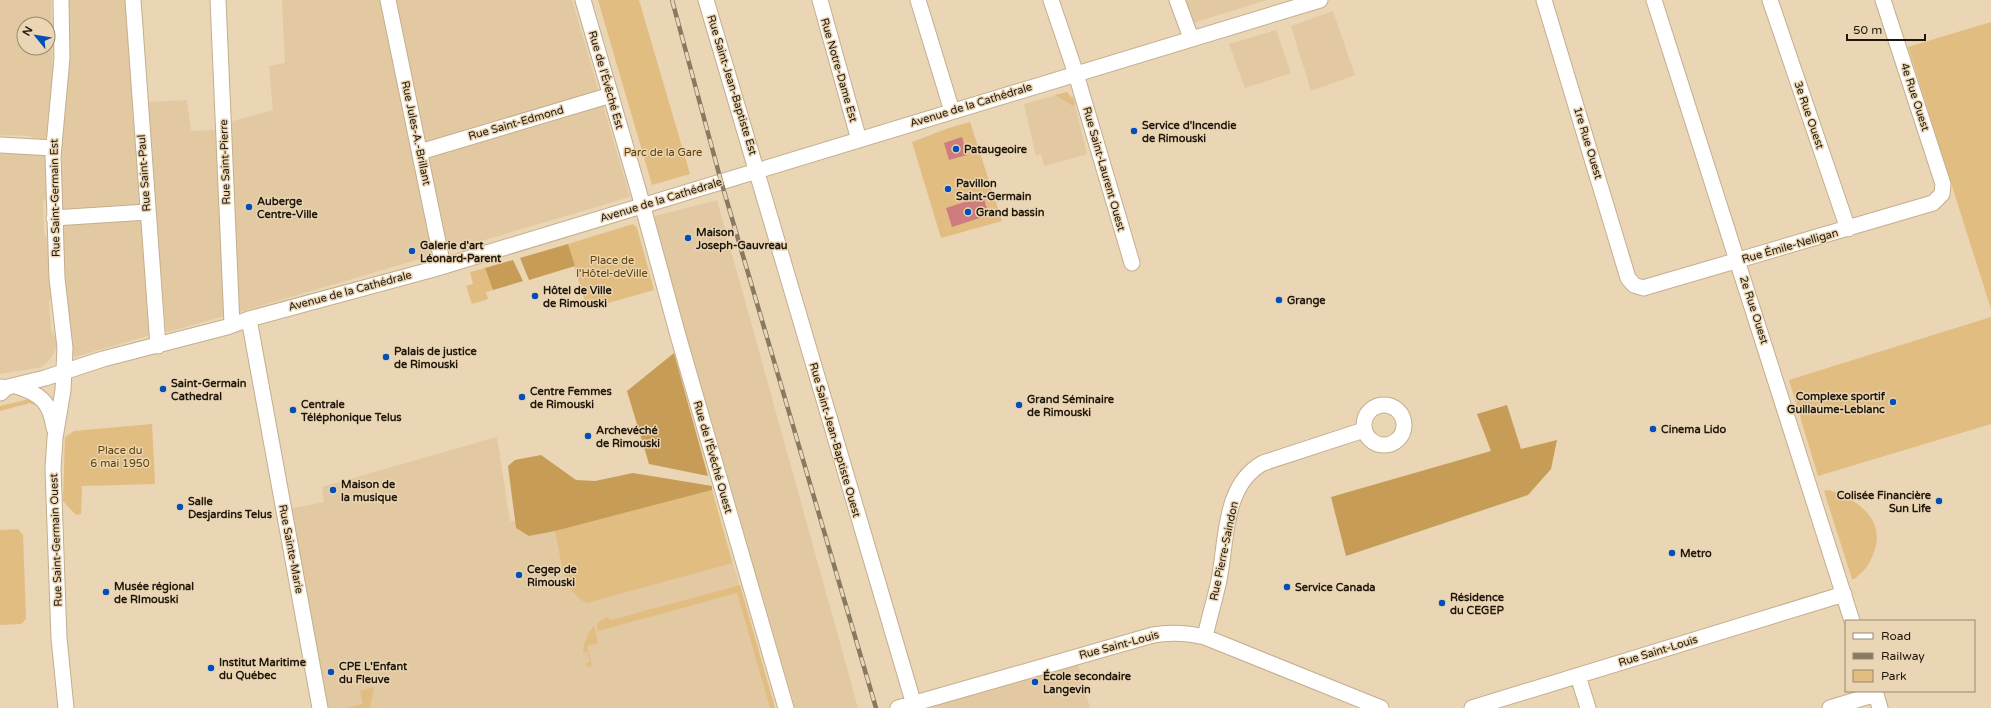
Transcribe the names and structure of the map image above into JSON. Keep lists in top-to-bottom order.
{
  "streets": {
    "street": [
      "Rue Notre-Dame Est",
      "Rue de l'Évêché Est",
      "Rue Saint-Jean-Baptiste Est",
      "4e Rue Ouest",
      "Avenue de la Cathédrale",
      "3e Rue Ouest",
      "Rue Saint-Edmond",
      "Rue Jules-A.-Brillant",
      "1re Rue Ouest",
      "Rue Saint-Pierre",
      "Rue Saint-Laurent Ouest",
      "Rue Saint-Paul",
      "Rue Saint-Germain Est",
      "Rue Émile-Nelligan",
      "2e Rue Ouest",
      "Rue Saint-Jean-Baptiste Ouest",
      "Rue de l'Évêché Ouest",
      "Rue Saint-Germain Ouest",
      "Rue Sainte-Marie",
      "Rue Pierre-Saindon",
      "Rue Saint-Louis"
    ]
  },
  "crossings": [
    ["Rue Notre-Dame Est", "Avenue de la Cathédrale"],
    ["Rue de l'Évêché Est", "Avenue de la Cathédrale"],
    ["Rue de l'Évêché Est", "Rue Saint-Edmond"],
    ["Rue de l'Évêché Est", "Rue de l'Évêché Ouest"],
    ["Rue Saint-Jean-Baptiste Est", "Avenue de la Cathédrale"],
    ["Rue Saint-Jean-Baptiste Est", "Rue Saint-Jean-Baptiste Ouest"],
    ["4e Rue Ouest", "Rue Émile-Nelligan"],
    ["Avenue de la Cathédrale", "Rue Jules-A.-Brillant"],
    ["Avenue de la Cathédrale", "Rue Saint-Pierre"],
    ["Avenue de la Cathédrale", "Rue Saint-Laurent Ouest"],
    ["Avenue de la Cathédrale", "Rue Saint-Paul"],
    ["Avenue de la Cathédrale", "Rue Saint-Germain Est"],
    ["Avenue de la Cathédrale", "Rue Saint-Jean-Baptiste Ouest"],
    ["Avenue de la Cathédrale", "Rue de l'Évêché Ouest"],
    ["Avenue de la Cathédrale", "Rue Saint-Germain Ouest"],
    ["Avenue de la Cathédrale", "Rue Sainte-Marie"],
    ["3e Rue Ouest", "Rue Émile-Nelligan"],
    ["Rue Saint-Edmond", "Rue Jules-A.-Brillant"],
    ["1re Rue Ouest", "Rue Émile-Nelligan"],
    ["Rue Saint-Germain Est", "Rue Saint-Germain Ouest"],
    ["Rue Émile-Nelligan", "2e Rue Ouest"],
    ["2e Rue Ouest", "Rue Saint-Louis"],
    ["Rue Saint-Jean-Baptiste Ouest", "Rue Saint-Louis"],
    ["Rue Pierre-Saindon", "Rue Saint-Louis"]
  ],
  "parks": ["Parc de la Gare", "Place de l'Hôtel-deVille", "Place du 6 mai 1950"],
  "places": [
    "Service d'Incendie de Rimouski",
    "Pataugeoire",
    "Pavillon Saint-Germain",
    "Auberge Centre-Ville",
    "Grand bassin",
    "Maison Joseph-Gauvreau",
    "Galerie d'art Léonard-Parent",
    "Hôtel de Ville de Rimouski",
    "Grange",
    "Palais de justice de Rimouski",
    "Saint-Germain Cathedral",
    "Centre Femmes de Rimouski",
    "Complexe sportif Guillaume-Leblanc",
    "Grand Séminaire de Rimouski",
    "Centrale Téléphonique Telus",
    "Cinema Lido",
    "Archevéché de Rimouski",
    "Maison de la musique",
    "Colisée Financière Sun Life",
    "Salle Desjardins Telus",
    "Metro",
    "Cegep de Rimouski",
    "Service Canada",
    "Musée régional de RImouski",
    "Résidence du CEGEP",
    "Institut Maritime du Québec",
    "CPE L'Enfant du Fleuve",
    "École secondaire Langevin"
  ],
  "legend": ["Road", "Railway", "Park"],
  "scale_bar": "50 m",
  "north": "top left"
}
